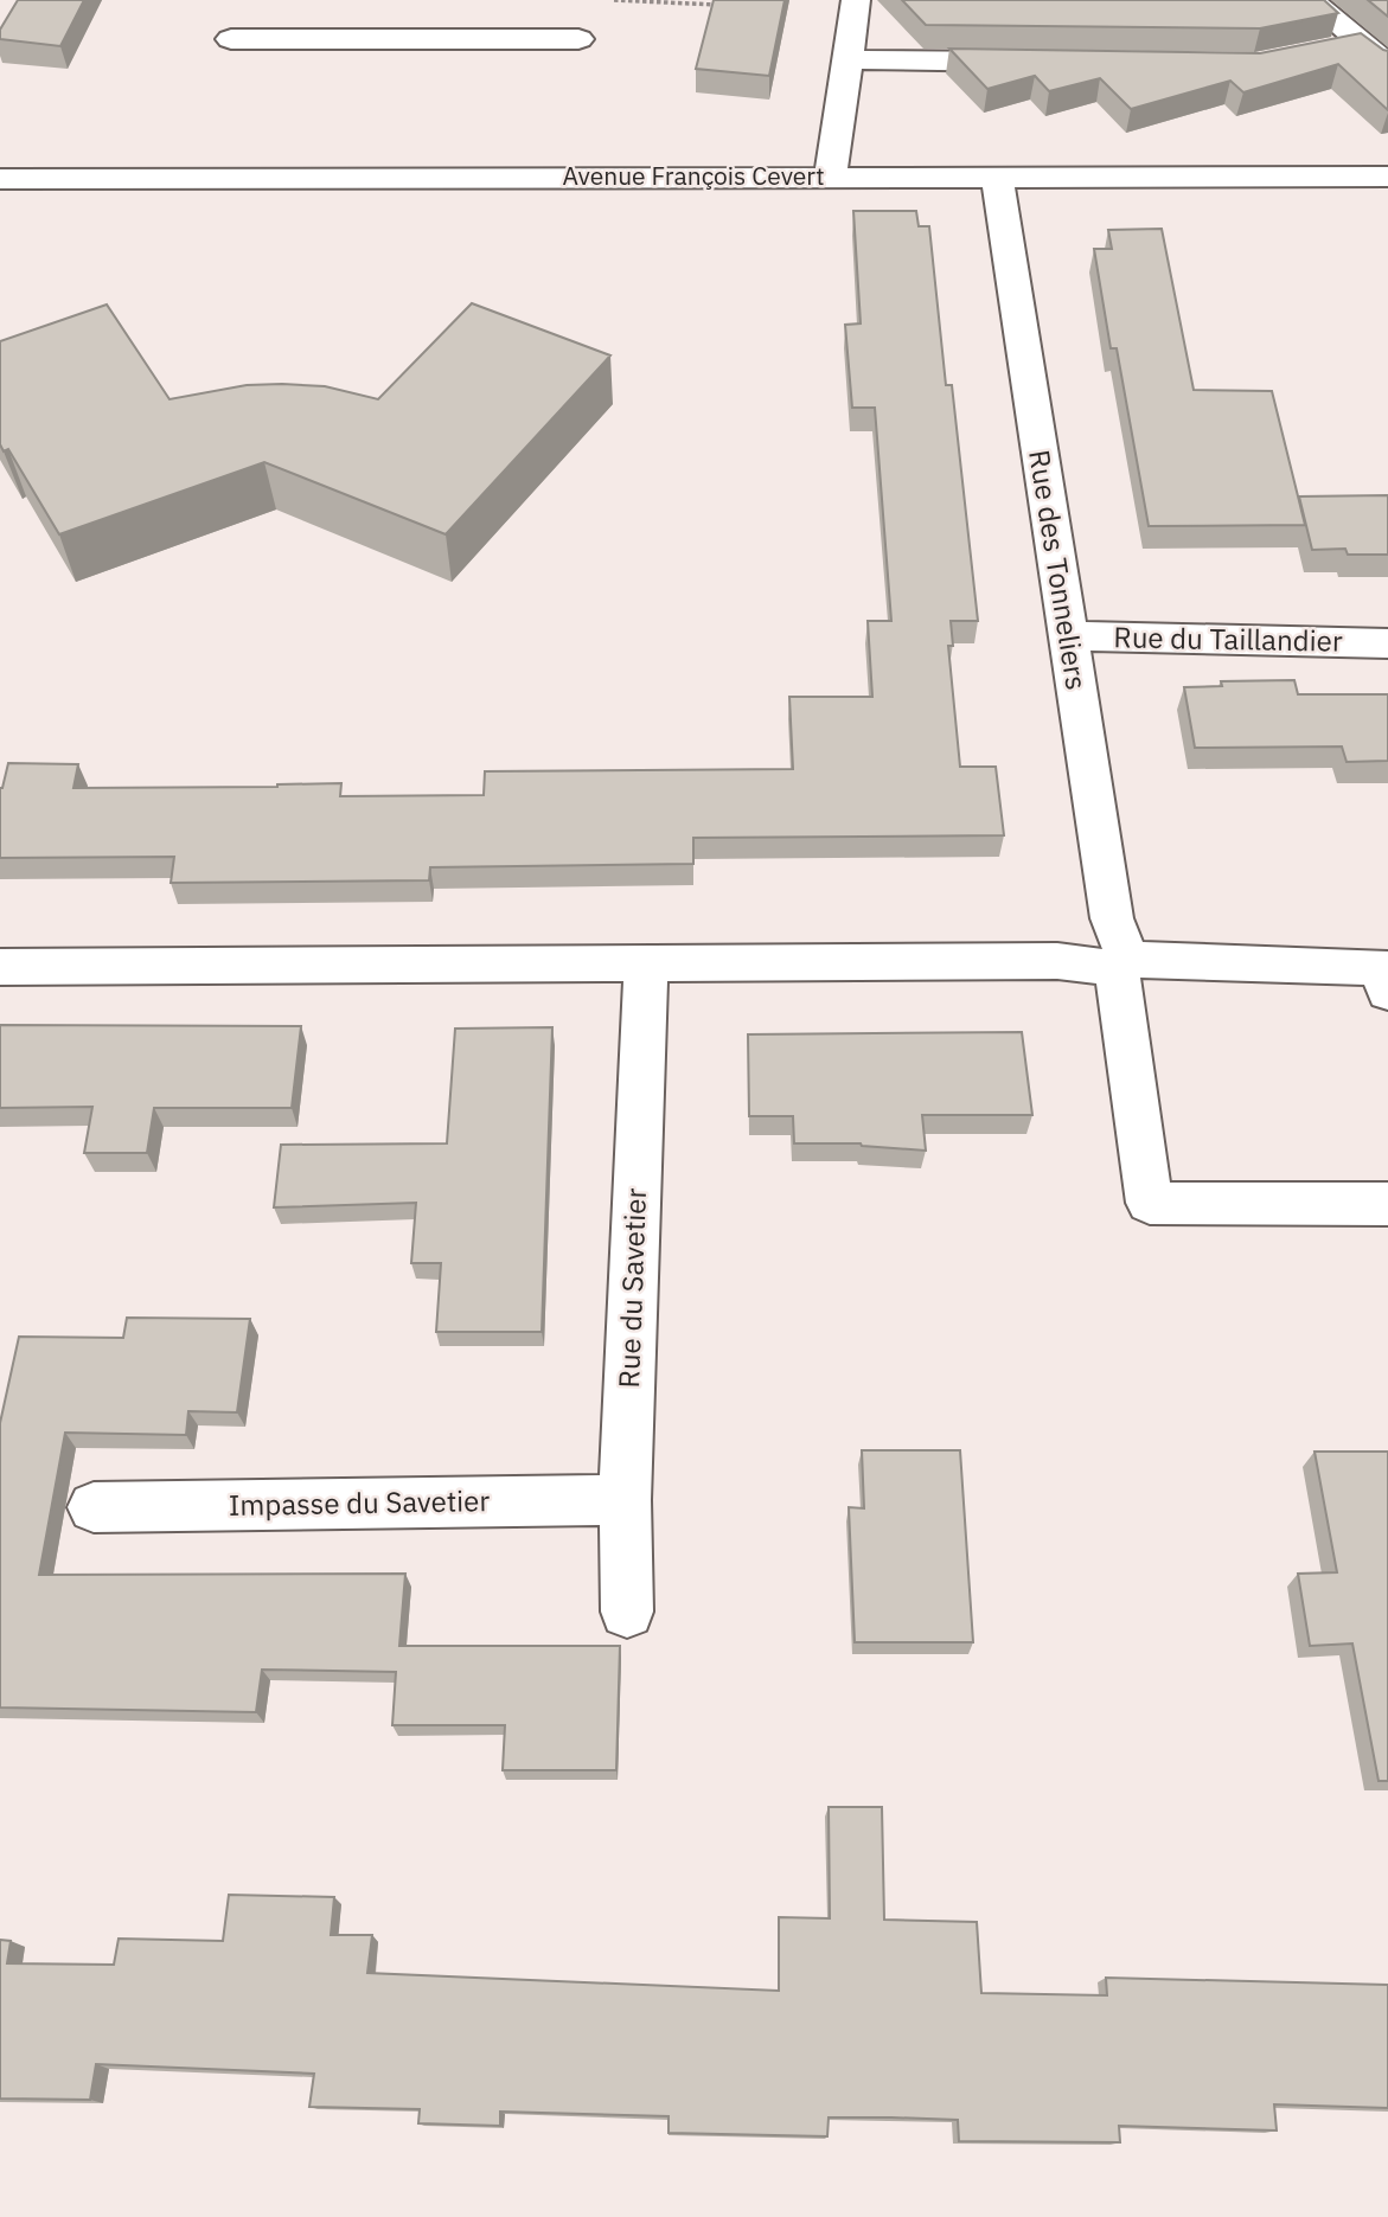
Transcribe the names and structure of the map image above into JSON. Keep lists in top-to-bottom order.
{
  "streets": {
    "street": [
      "Avenue François Cevert",
      "Rue des Tonneliers",
      "Rue du Taillandier",
      "Rue du Savetier",
      "Impasse du Savetier"
    ]
  },
  "crossings": [
    ["Avenue François Cevert", "Rue des Tonneliers"],
    ["Rue des Tonneliers", "Rue du Taillandier"],
    ["Rue du Savetier", "Impasse du Savetier"]
  ]
}
